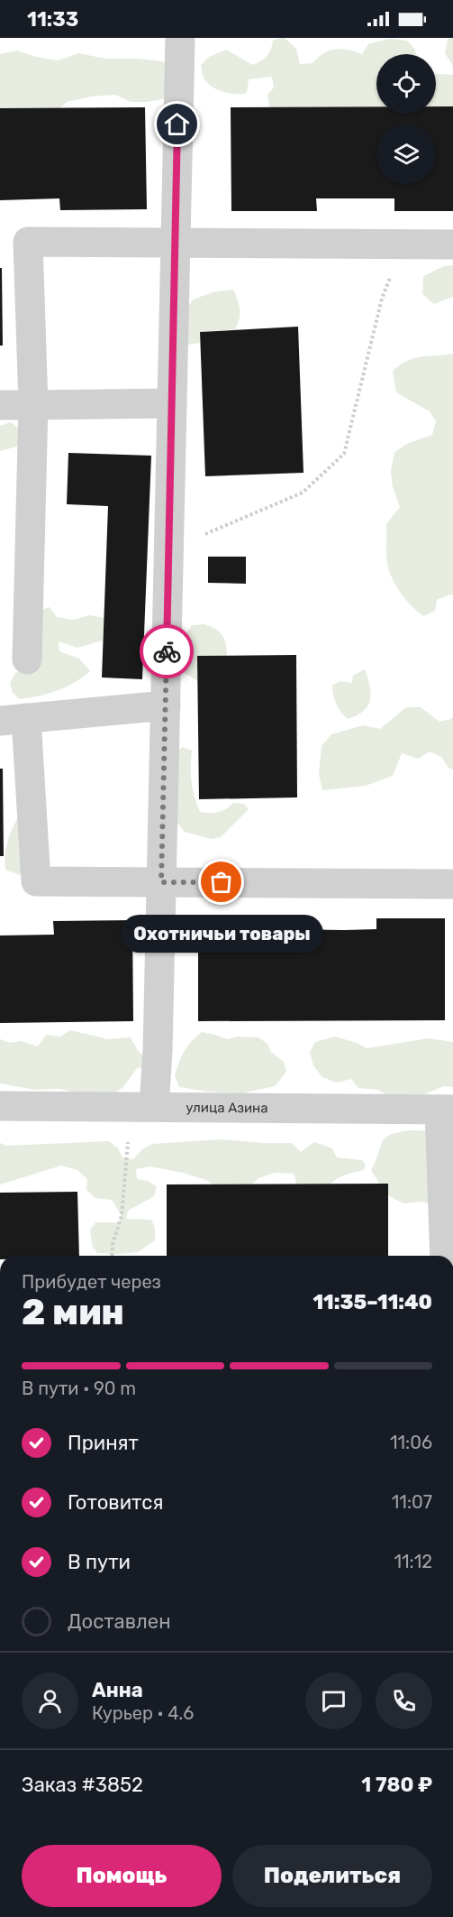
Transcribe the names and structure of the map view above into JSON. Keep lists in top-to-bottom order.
{
  "streets": {
    "street": ["улица Азина"]
  },
  "places": ["Охотничьи товары"],
  "page": {
    "status": "11:33",
    "bubble": "Охотничьи товары",
    "heading": ["2 мин", "Прибудет через", "11:35–11:40"],
    "panel": [
      "Анна",
      "Курьер · 4.6",
      "Заказ #3852",
      "1 780 ₽"
    ],
    "bar": "В пути · 90 m",
    "list": [
      ["Принят", "11:06"],
      ["Готовится", "11:07"],
      ["В пути", "11:12"],
      "Доставлен"
    ],
    "buttons": ["Помощь", "Поделиться"]
  }
}
